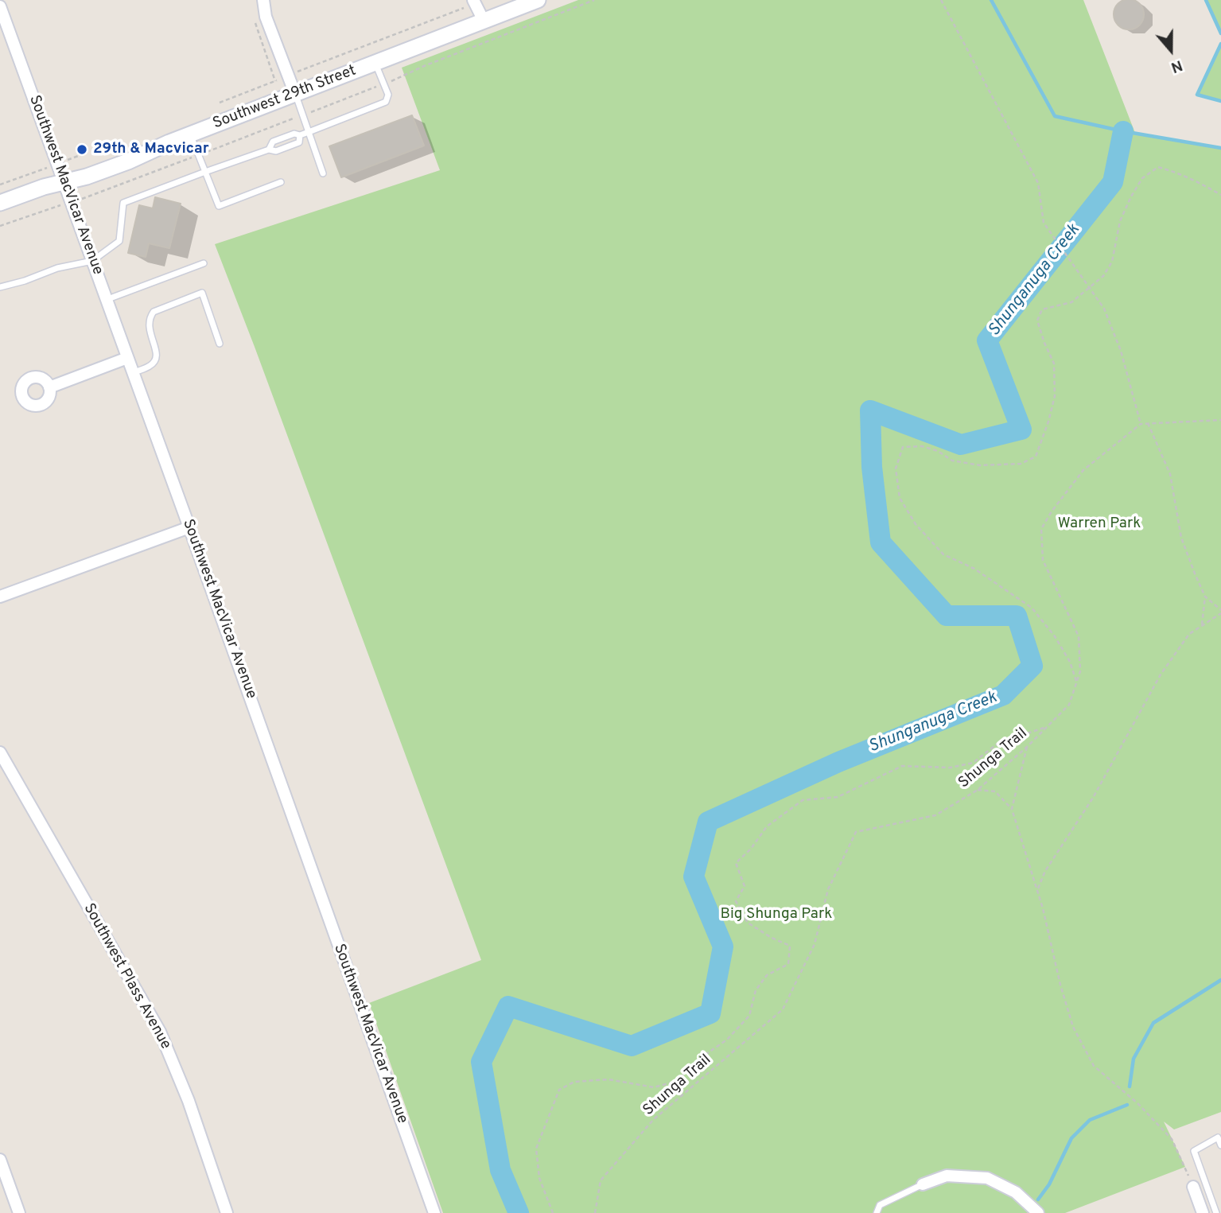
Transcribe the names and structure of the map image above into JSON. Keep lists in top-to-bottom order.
{
  "streets": {
    "main road": ["Southwest 29th Street"],
    "street": ["Southwest MacVicar Avenue", "Southwest Plass Avenue"],
    "path": ["Shunga Trail"]
  },
  "crossings": [
    ["Southwest 29th Street", "Southwest MacVicar Avenue"]
  ],
  "water": ["Shunganuga Creek"],
  "parks": ["Warren Park", "Big Shunga Park"],
  "places": ["29th & Macvicar"],
  "north": "bottom"
}
